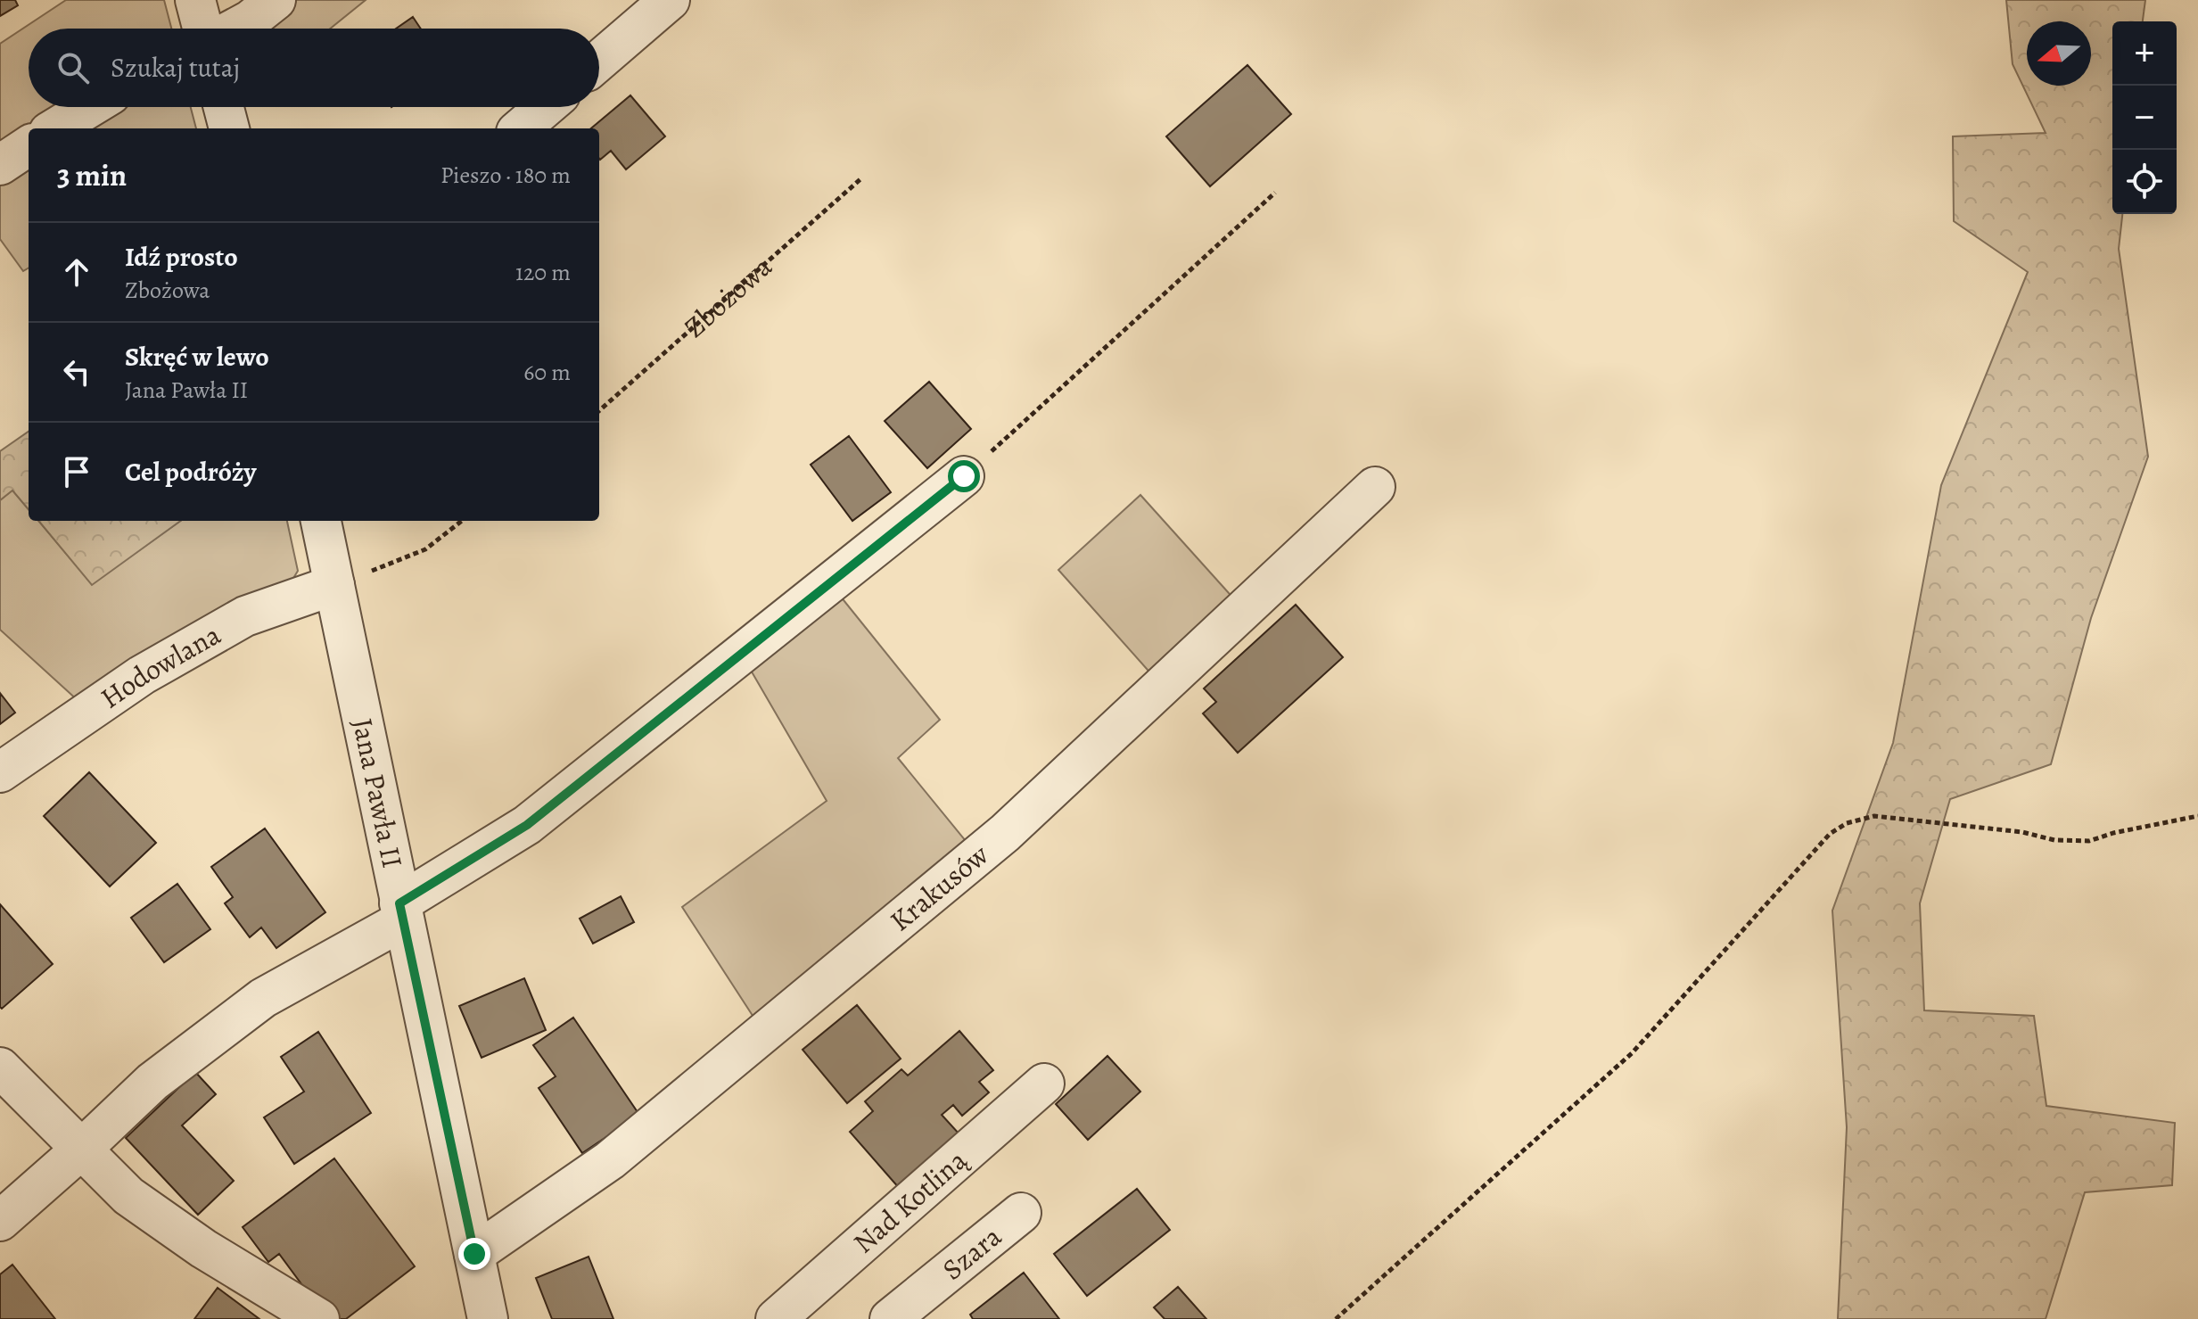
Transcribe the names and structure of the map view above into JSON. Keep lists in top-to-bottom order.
{
  "streets": {
    "street": [
      "Hodowlana",
      "Jana Pawła II",
      "Krakusów",
      "Nad Kotliną",
      "Szara"
    ],
    "path": ["Zbożowa"]
  },
  "crossings": [
    ["Hodowlana", "Jana Pawła II"],
    ["Jana Pawła II", "Krakusów"]
  ],
  "north": "left",
  "page": {
    "map_buttons": ["+", "−"],
    "search": "Szukaj tutaj",
    "heading": ["3 min", "Pieszo · 180 m"],
    "list": [
      ["Idź prosto", "Zbożowa", "120 m"],
      ["Skręć w lewo", "Jana Pawła II", "60 m"],
      "Cel podróży"
    ]
  }
}
